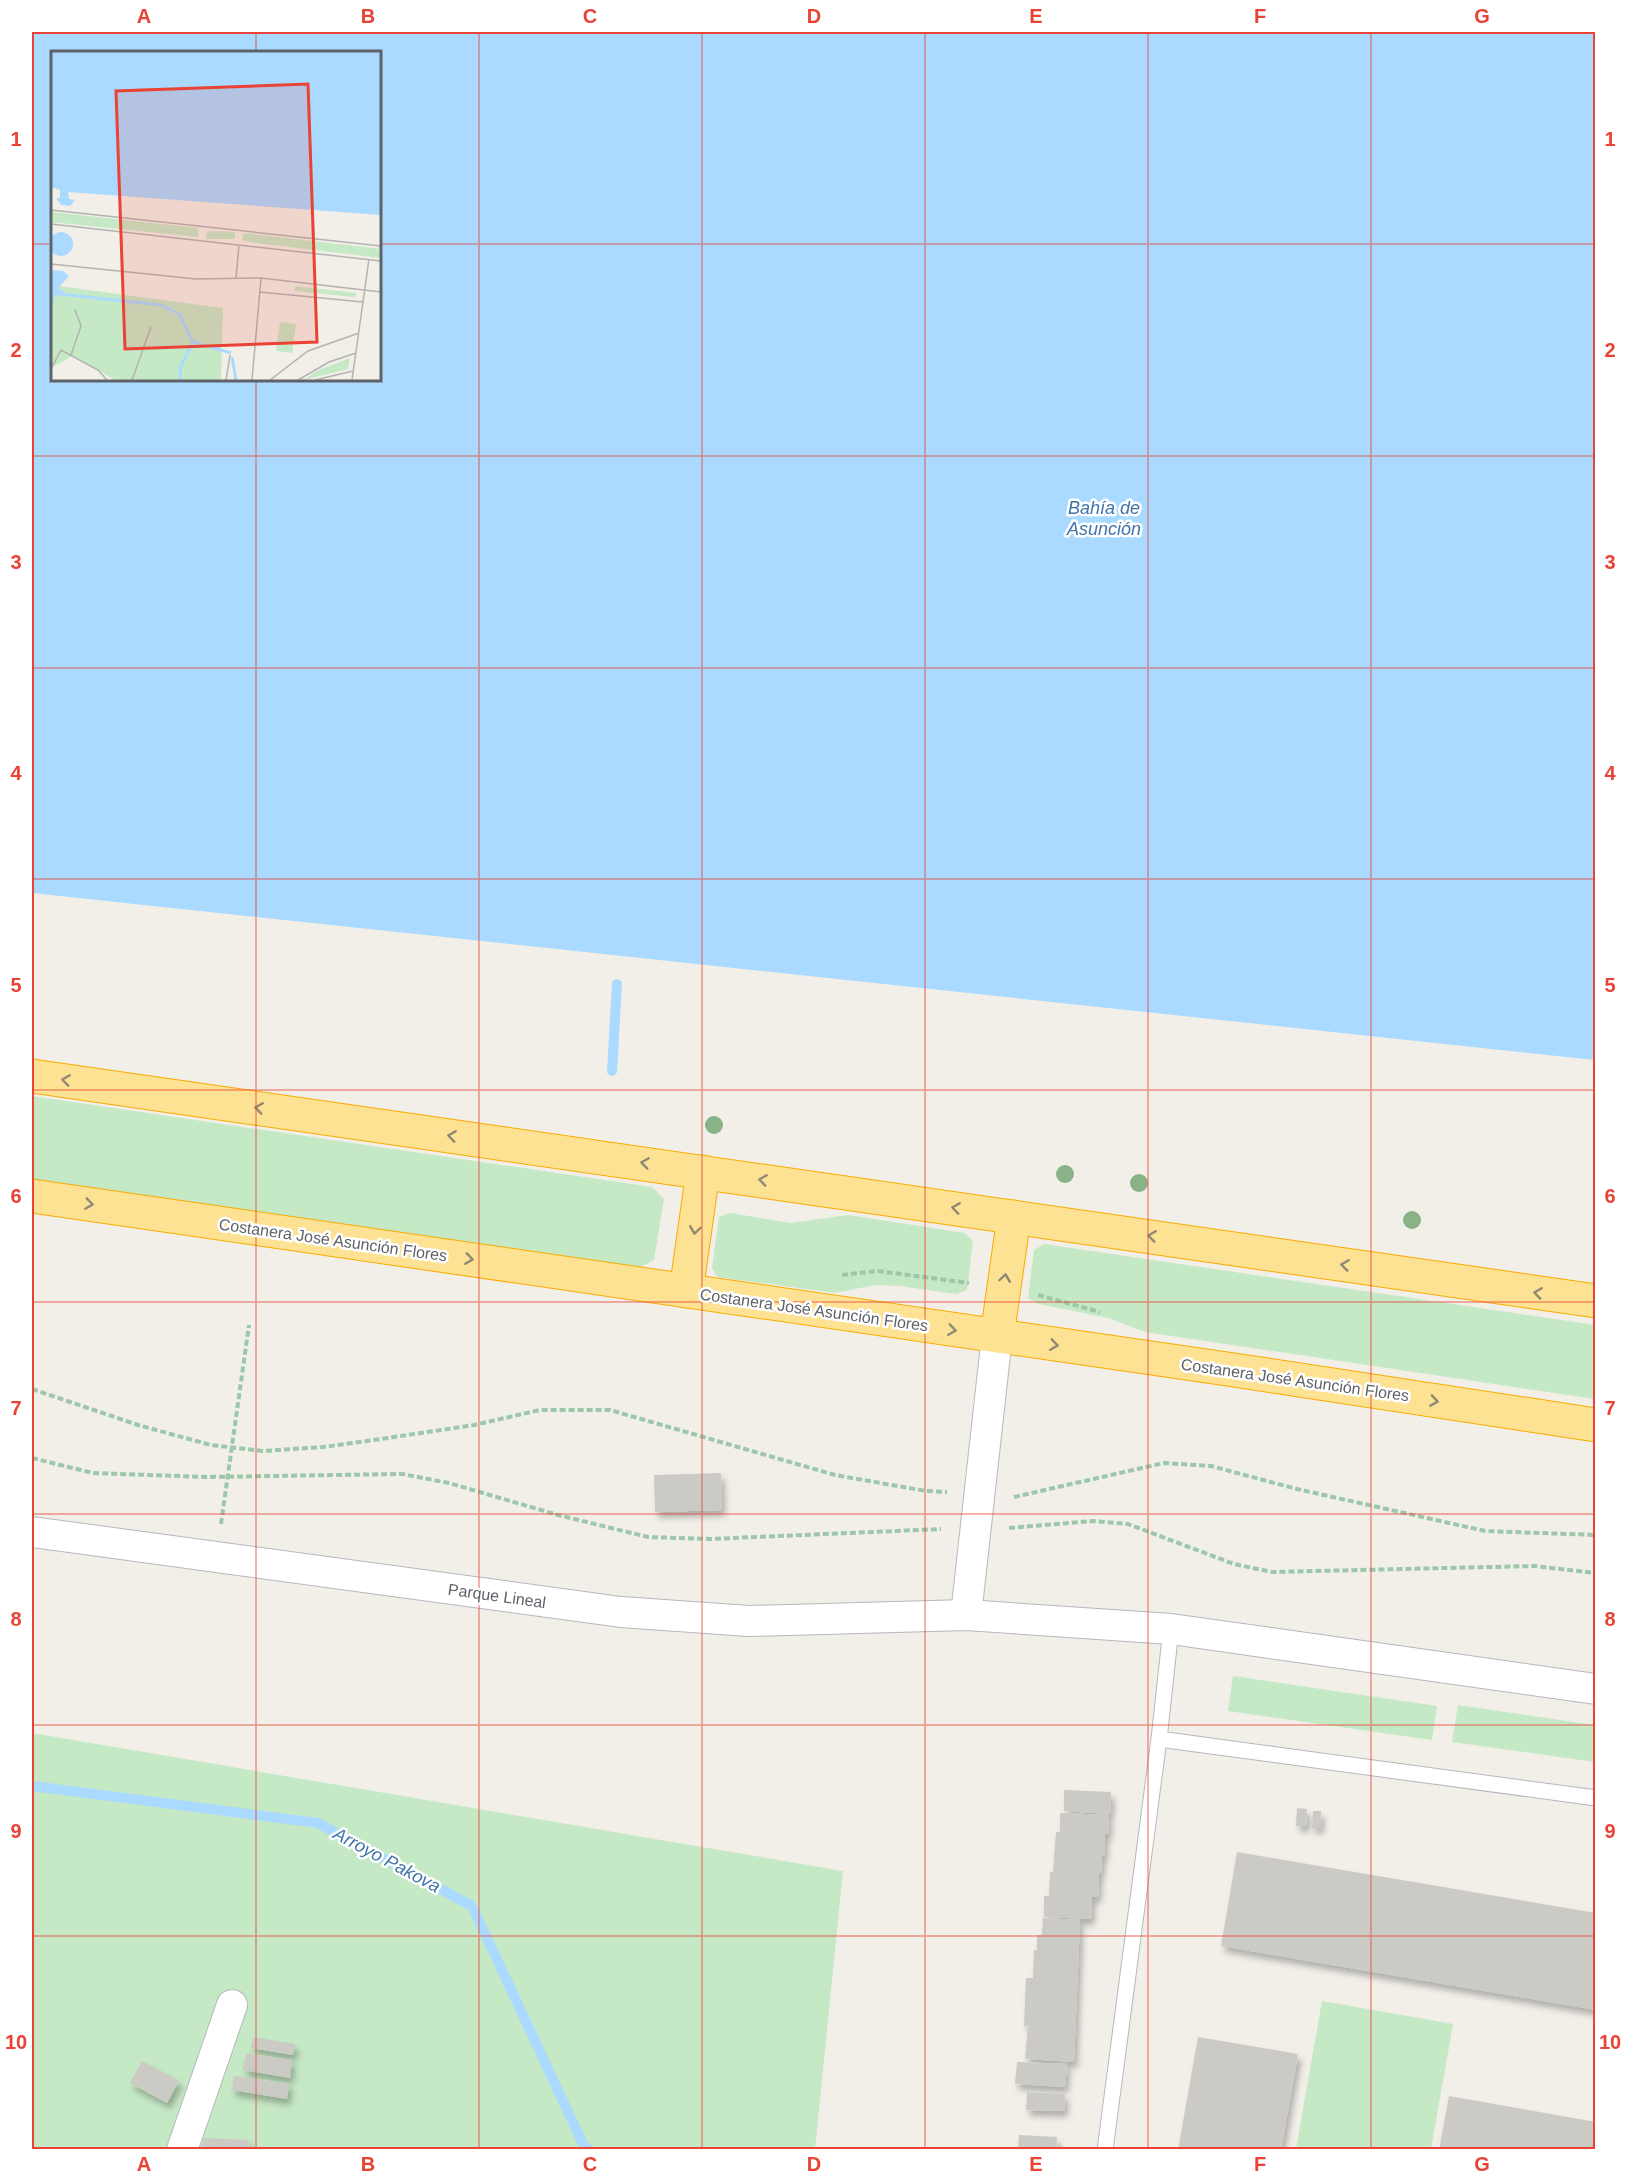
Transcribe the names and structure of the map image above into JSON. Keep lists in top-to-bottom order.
{
  "streets": {
    "highway": ["Costanera José Asunción Flores"],
    "street": ["Parque Lineal"]
  },
  "water": ["Bahía de Asunción", "Arroyo Pakova"],
  "grid": {
    "columns": [
      "A",
      "B",
      "C",
      "D",
      "E",
      "F",
      "G"
    ],
    "rows": [
      "1",
      "2",
      "3",
      "4",
      "5",
      "6",
      "7",
      "8",
      "9",
      "10"
    ]
  }
}
